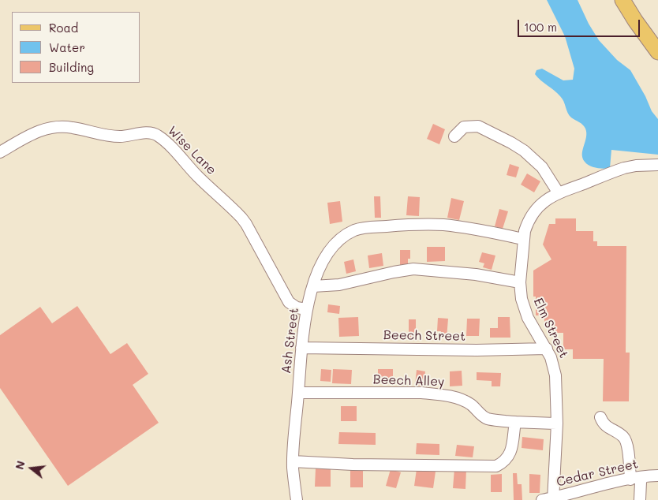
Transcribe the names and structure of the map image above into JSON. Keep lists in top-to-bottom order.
{
  "streets": {
    "street": [
      "Wise Lane",
      "Elm Street",
      "Beech Street",
      "Ash Street",
      "Beech Alley",
      "Cedar Street"
    ]
  },
  "crossings": [
    ["Wise Lane", "Ash Street"],
    ["Elm Street", "Beech Street"],
    ["Elm Street", "Ash Street"],
    ["Elm Street", "Beech Alley"],
    ["Elm Street", "Cedar Street"],
    ["Beech Street", "Ash Street"],
    ["Ash Street", "Beech Alley"]
  ],
  "legend": ["Road", "Water", "Building"],
  "scale_bar": "100 m",
  "north": "left"
}
